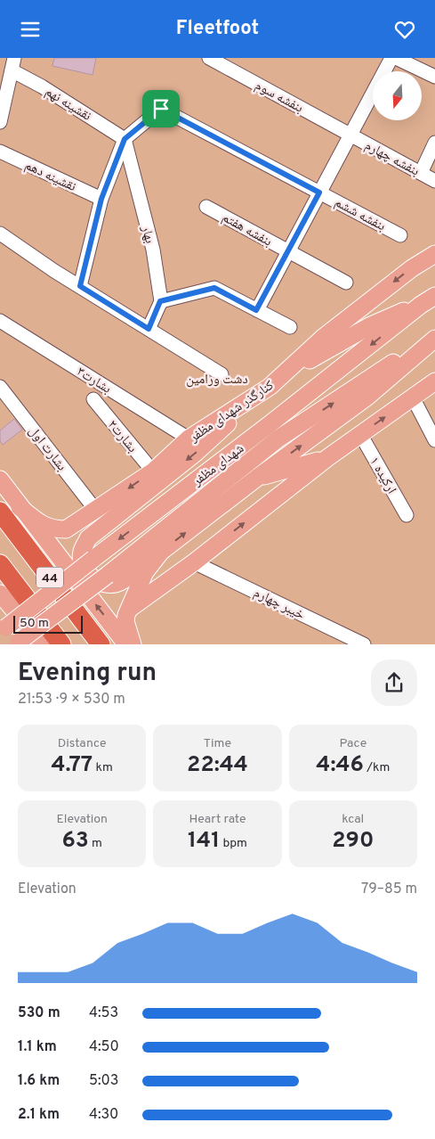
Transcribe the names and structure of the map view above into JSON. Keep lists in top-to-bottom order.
{
  "streets": {
    "highway": ["44"],
    "main road": ["کنارگذر شهدای مظفر", "شهدای مظفر"],
    "street": [
      "بنفشه سوم",
      "نقشینه نهم",
      "بنفشه چهارم",
      "نقشینه دهم",
      "بنفشه ششم",
      "بنفشه هفتم",
      "بهار",
      "بشارت۳",
      "بشارت۲",
      "بشارت اول",
      "ارکیده ۱",
      "خیبر چهارم"
    ]
  },
  "crossings": [
    ["بنفشه سوم", "بنفشه چهارم"],
    ["نقشینه نهم", "بنفشه ششم"],
    ["نقشینه نهم", "بهار"],
    ["بنفشه ششم", "بهار"],
    ["بشارت۳", "کنارگذر شهدای مظفر"],
    ["کنارگذر شهدای مظفر", "بشارت۲"],
    ["کنارگذر شهدای مظفر", "بشارت اول"]
  ],
  "parks": ["دشت ورامین"],
  "scale_bar": "50 m",
  "north": "bottom",
  "page": {
    "header": "Fleetfoot",
    "scale": "50 m",
    "heading": ["Evening run", "21:53 · 9 × 530 m"],
    "stats": [
      ["Distance", "4.77 km"],
      ["Time", "22:44"],
      ["Pace", "4:46 /km"],
      ["Elevation", "63 m"],
      ["Heart rate", "141 bpm"],
      ["kcal", "290"]
    ],
    "chart": ["Elevation", "79–85 m"],
    "list": [
      {
        "name": "530 m",
        "note": "4:53"
      },
      {
        "name": "1.1 km",
        "note": "4:50"
      },
      {
        "name": "1.6 km",
        "note": "5:03"
      },
      {
        "name": "2.1 km",
        "note": "4:30"
      }
    ]
  }
}
